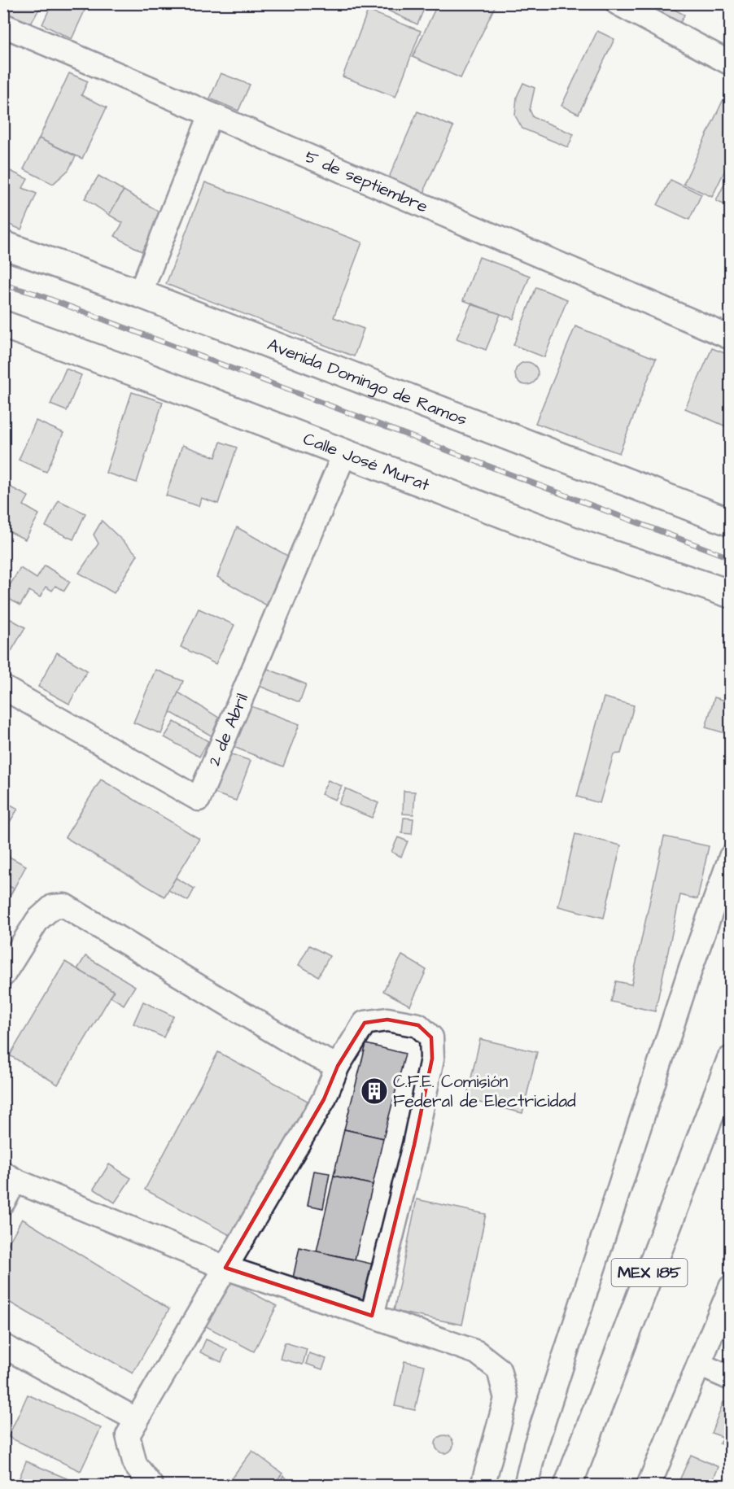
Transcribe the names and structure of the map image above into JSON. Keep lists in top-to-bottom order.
{
  "streets": {
    "street": [
      "5 de septiembre",
      "Avenida Domingo de Ramos",
      "Calle José Murat",
      "2 de Abril",
      "MEX 185"
    ]
  },
  "crossings": [
    ["Calle José Murat", "2 de Abril"]
  ],
  "places": {
    "building": ["C.F.E. Comisión Federal de Electricidad"]
  }
}
